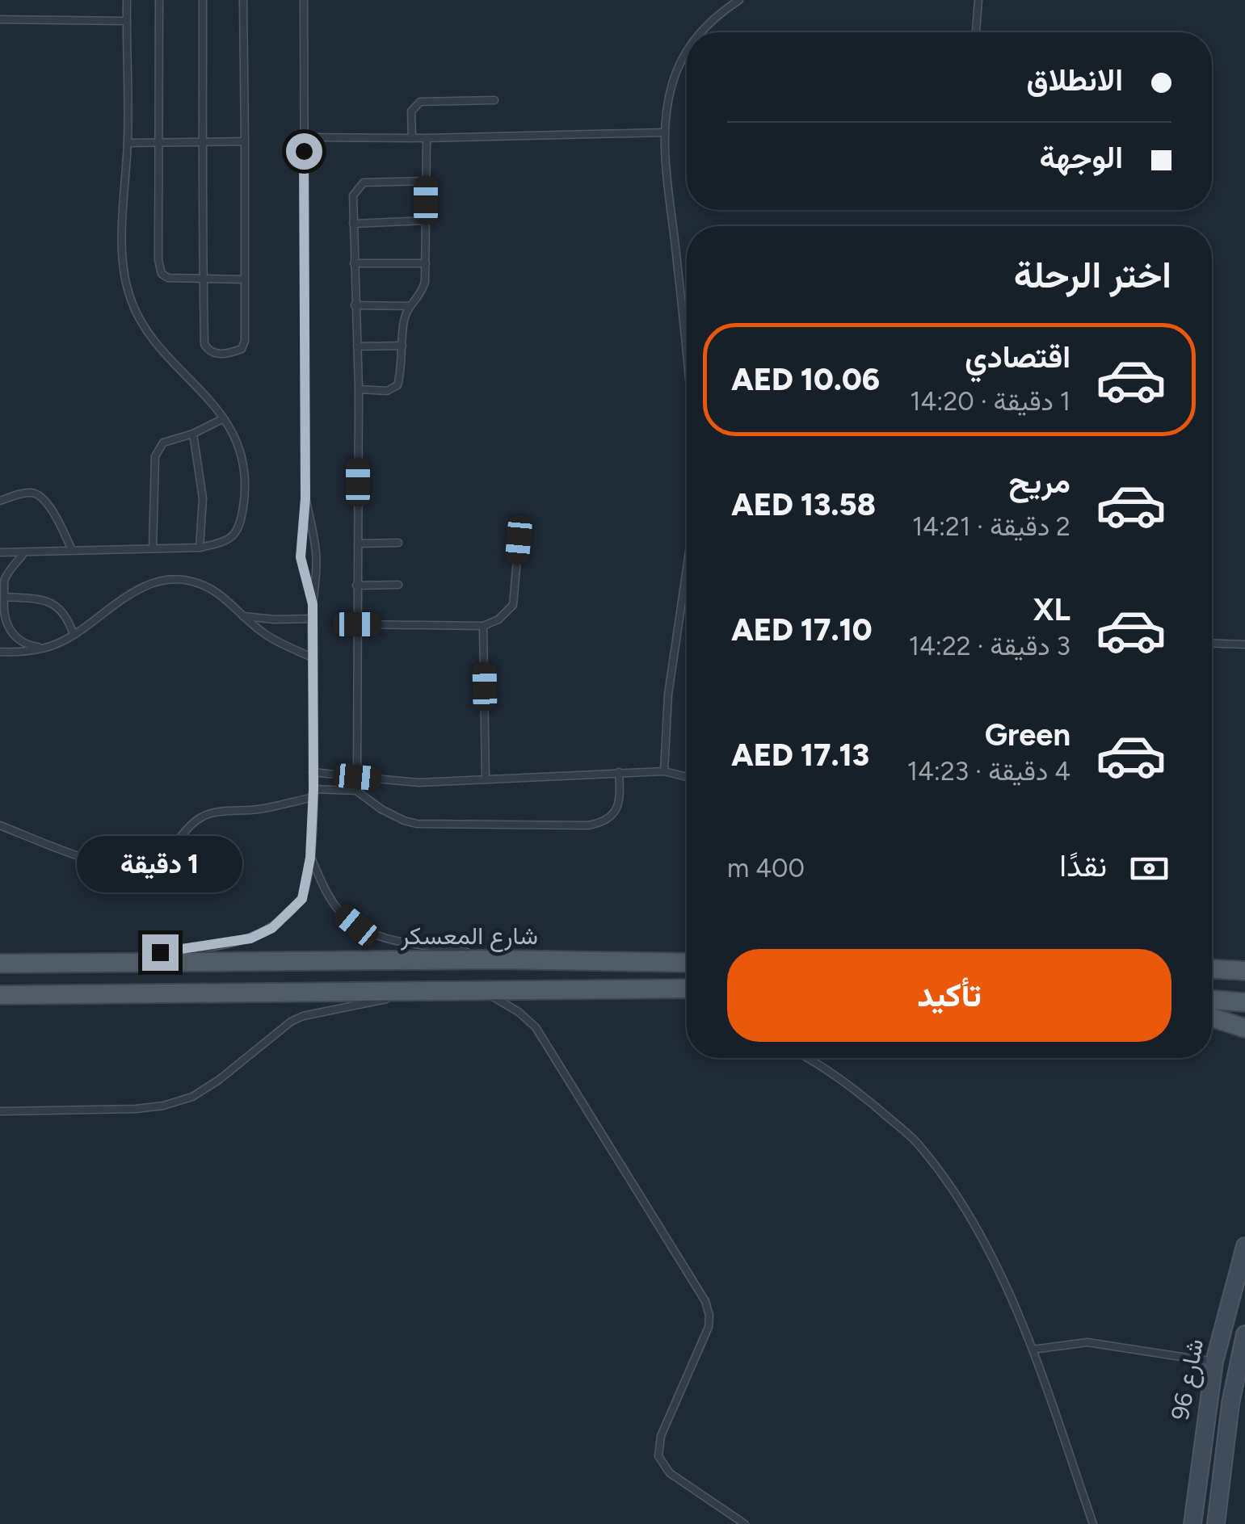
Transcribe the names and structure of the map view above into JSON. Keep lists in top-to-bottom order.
{
  "streets": {
    "main road": ["شارع المعسكر"],
    "street": ["شارع 96"]
  },
  "page": {
    "banner": ["الانطلاق", "الوجهة"],
    "heading": "اختر الرحلة",
    "list": [
      {
        "name": "اقتصادي",
        "note": "1 دقيقة · 14:20",
        "value": "AED 10.06"
      },
      {
        "name": "مريح",
        "note": "2 دقيقة · 14:21",
        "value": "AED 13.58"
      },
      {
        "name": "XL",
        "note": "3 دقيقة · 14:22",
        "value": "AED 17.10"
      },
      {
        "name": "Green",
        "note": "4 دقيقة · 14:23",
        "value": "AED 17.13"
      }
    ],
    "pay": ["نقدًا", "400 m"],
    "bubble": "1 دقيقة",
    "buttons": "تأكيد"
  }
}
